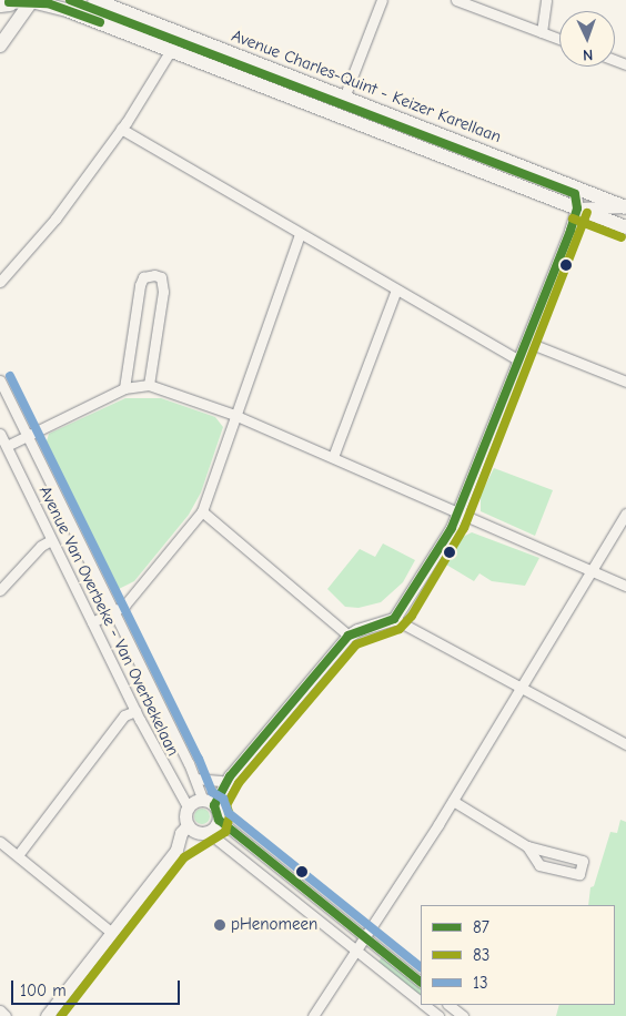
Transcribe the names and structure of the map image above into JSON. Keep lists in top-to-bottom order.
{
  "streets": {
    "main road": ["Avenue Charles-Quint - Keizer Karellaan"],
    "street": ["Avenue Van Overbeke - Van Overbekelaan"]
  },
  "places": ["pHenomeen"],
  "lines": ["transit line 87", "transit line 83", "transit line 13"],
  "legend": ["87", "83", "13"],
  "scale_bar": "100 m",
  "north": "bottom"
}
